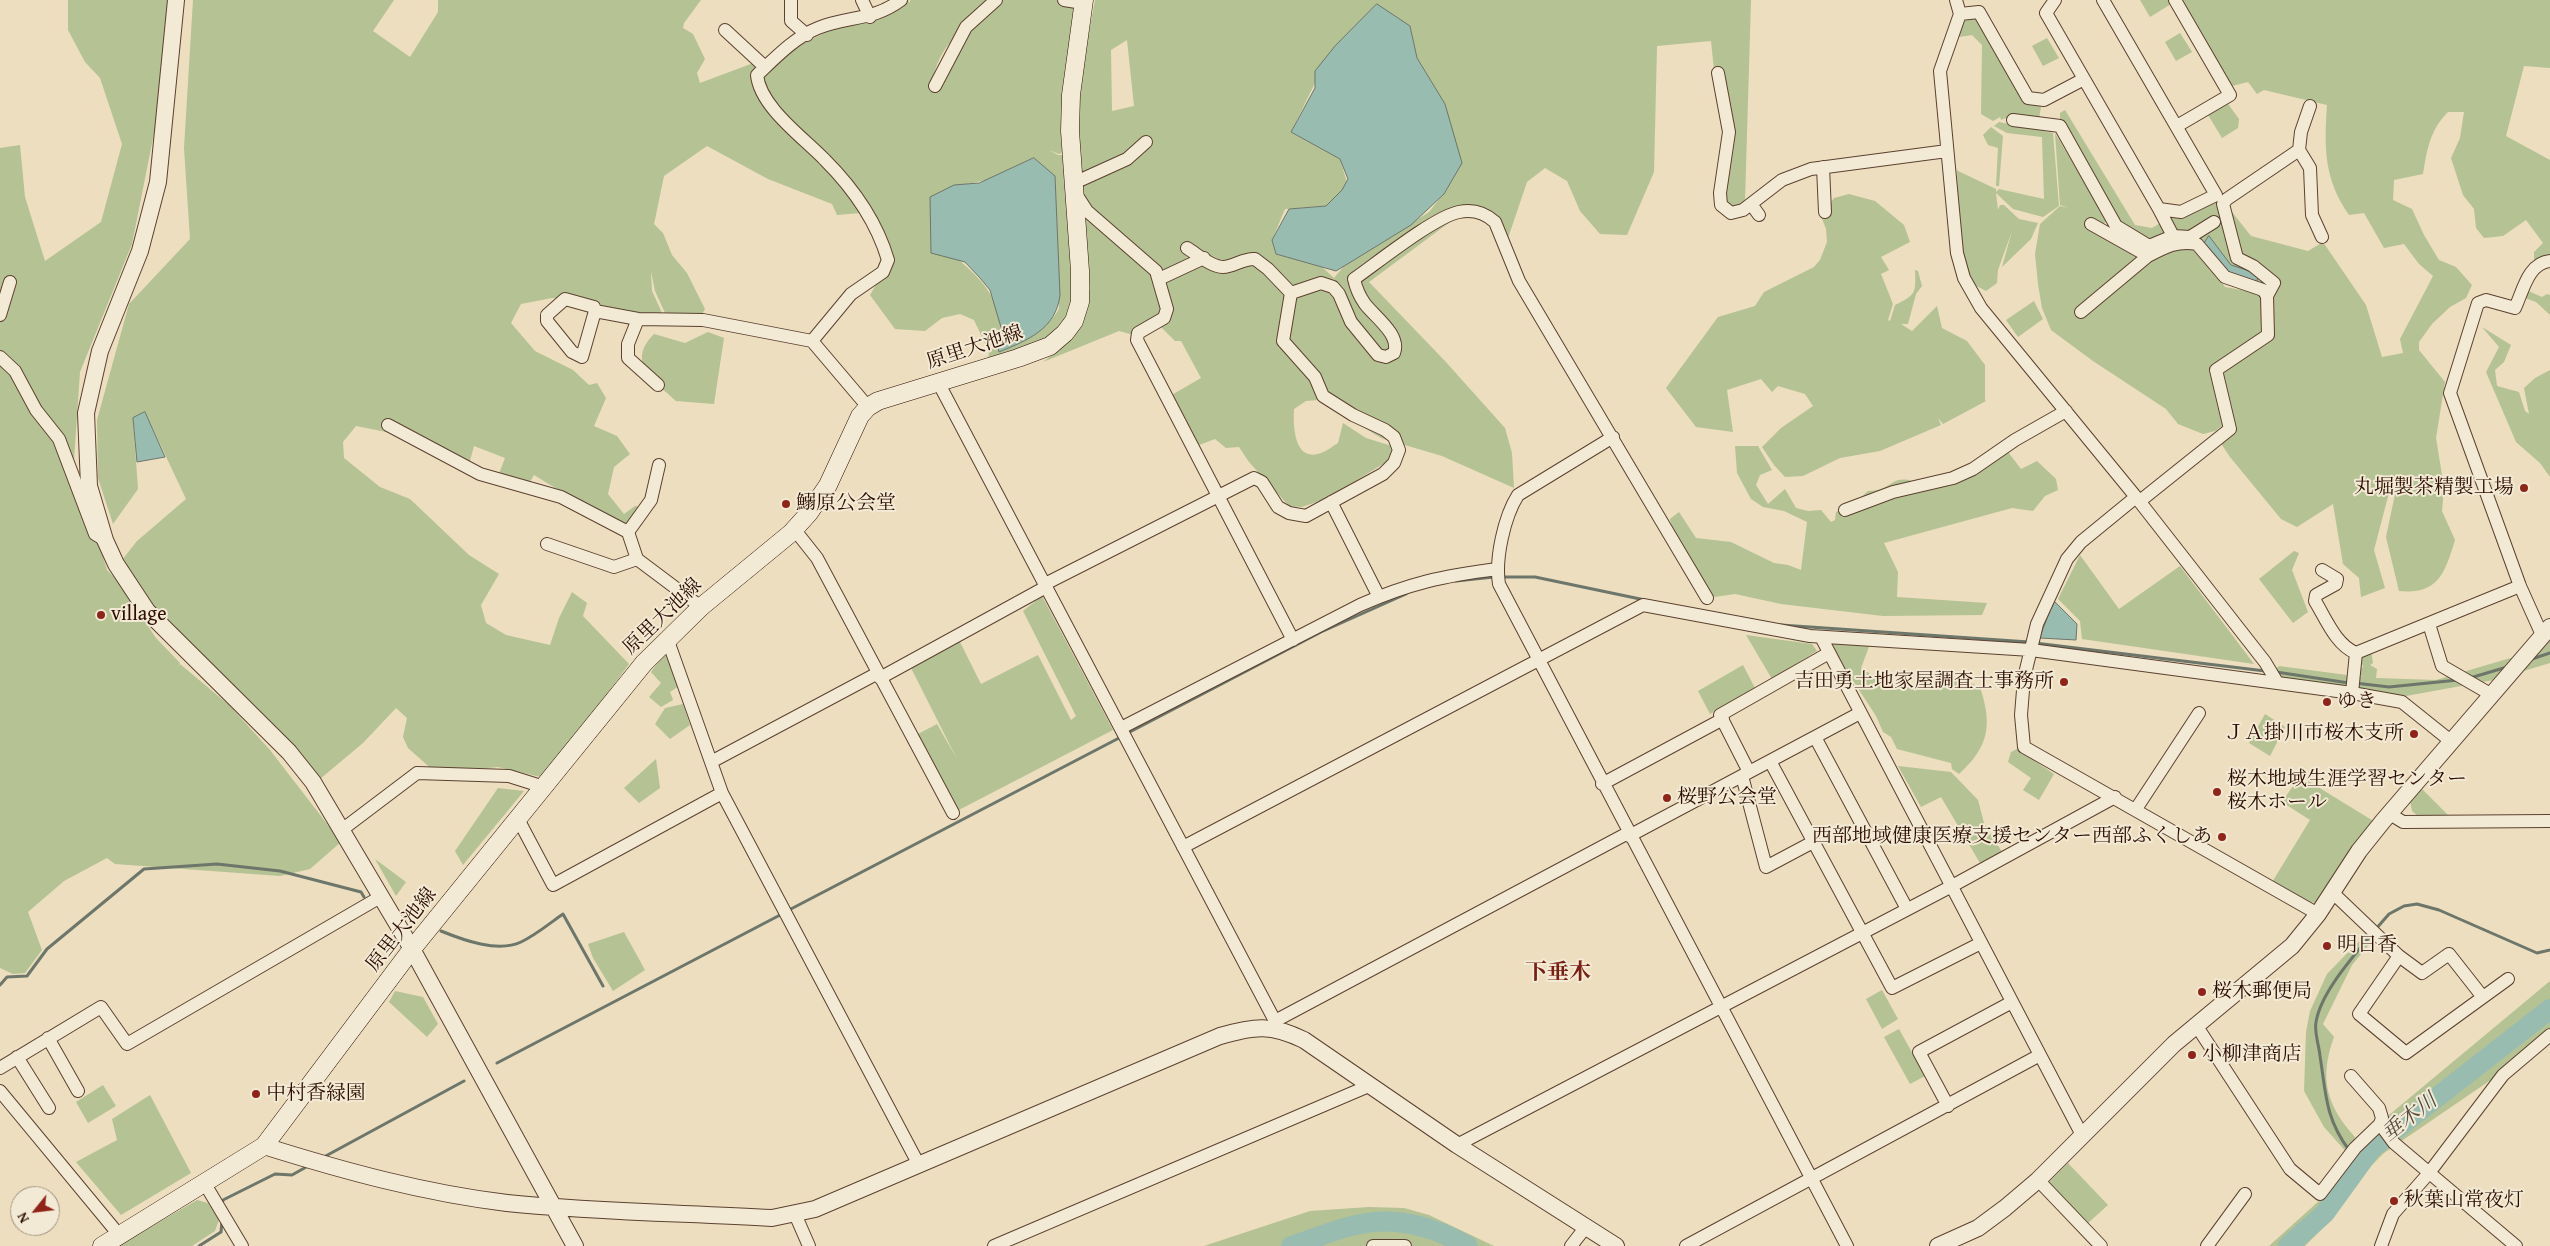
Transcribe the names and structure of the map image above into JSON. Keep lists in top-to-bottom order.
{
  "streets": {
    "main road": ["原里大池線"]
  },
  "districts": ["下垂木"],
  "water": ["垂木川"],
  "places": [
    "丸堀製茶精製工場",
    "鰯原公会堂",
    "village",
    "吉田勇土地家屋調査士事務所",
    "ゆき",
    "ＪＡ掛川市桜木支所",
    "桜木地域生涯学習センター 桜木ホール",
    "桜野公会堂",
    "西部地域健康医療支援センター西部ふくしあ",
    "明日香",
    "桜木郵便局",
    "小柳津商店",
    "中村香緑園",
    "秋葉山常夜灯"
  ],
  "north": "bottom left"
}
